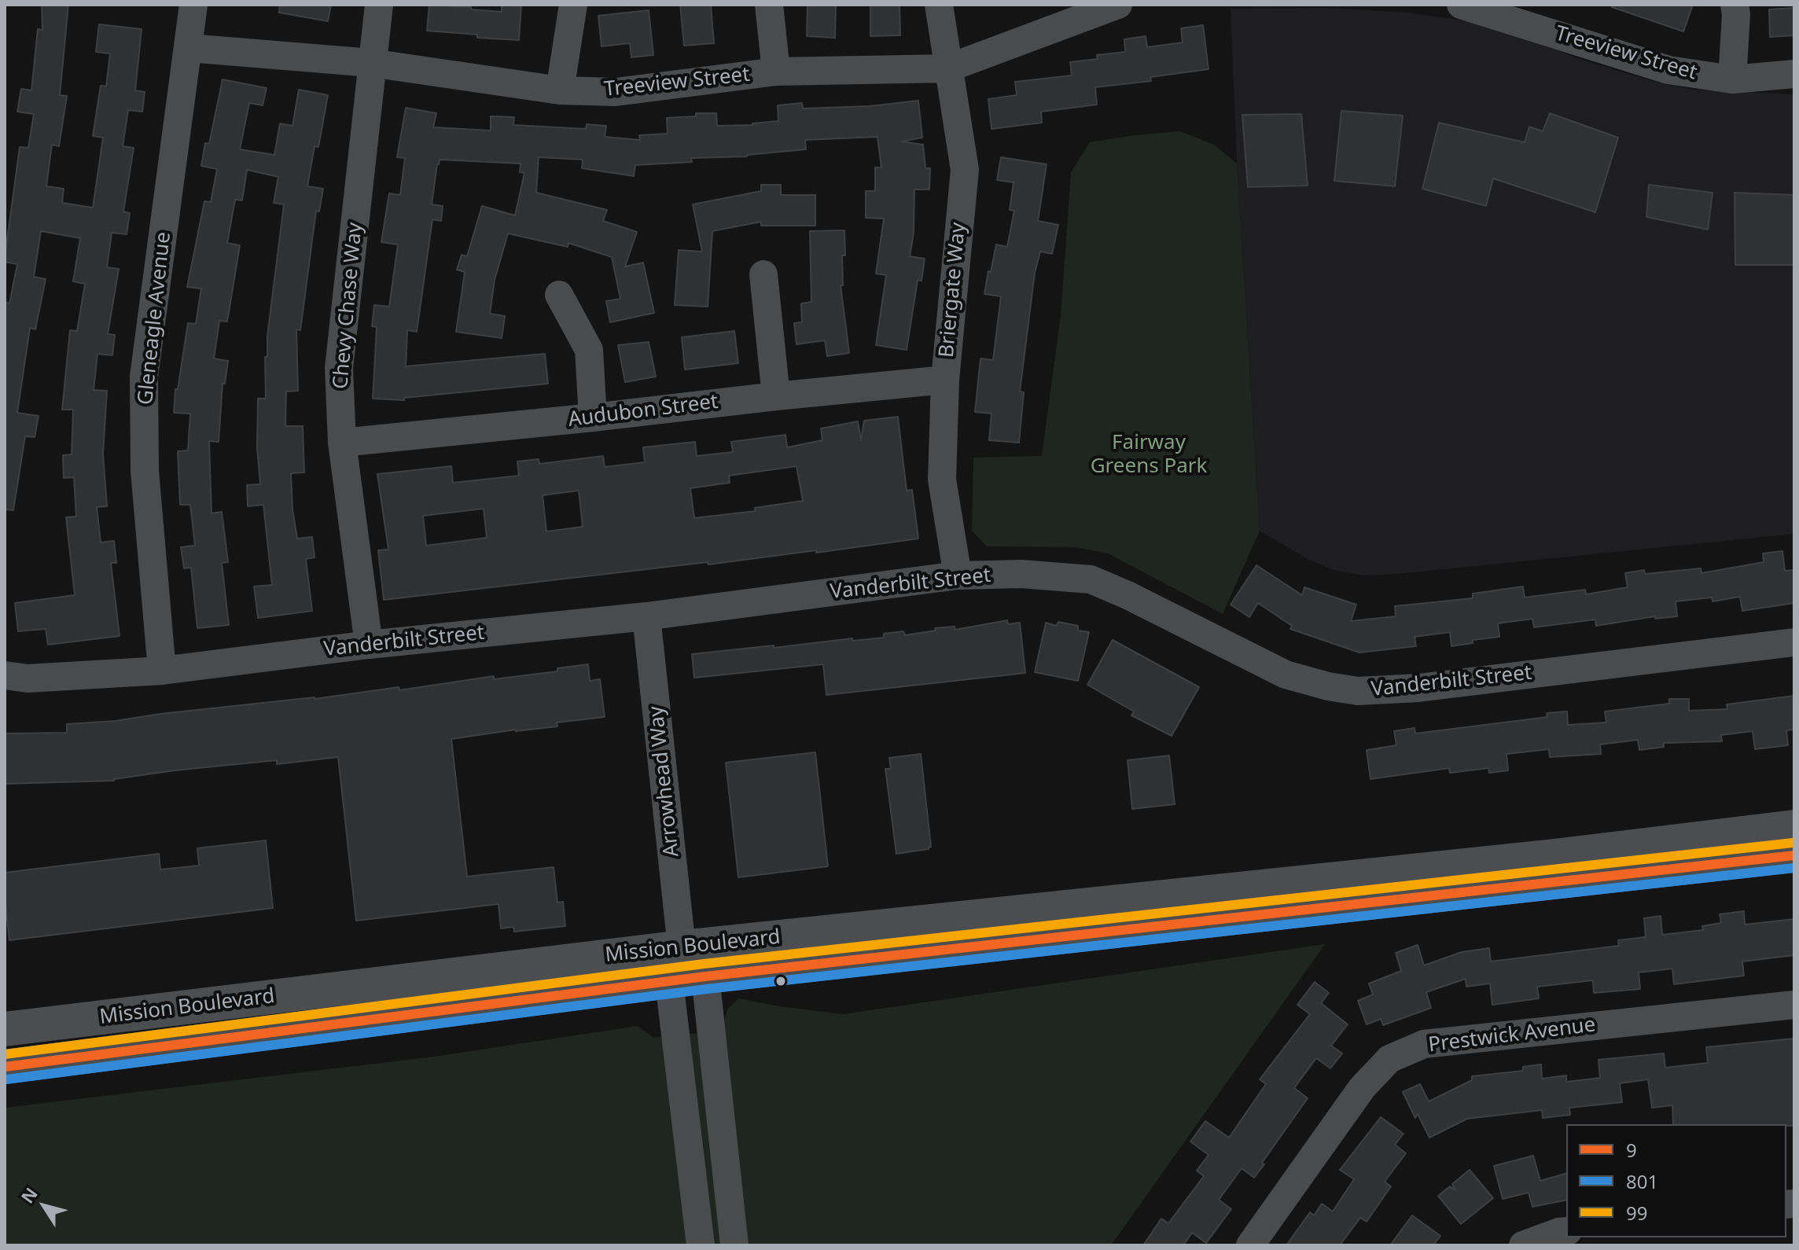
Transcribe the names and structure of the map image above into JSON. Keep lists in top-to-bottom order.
{
  "streets": {
    "main road": ["Mission Boulevard"],
    "street": [
      "Treeview Street",
      "Briergate Way",
      "Chevy Chase Way",
      "Gleneagle Avenue",
      "Audubon Street",
      "Vanderbilt Street",
      "Arrowhead Way",
      "Prestwick Avenue"
    ]
  },
  "crossings": [
    ["Treeview Street", "Briergate Way"],
    ["Treeview Street", "Chevy Chase Way"],
    ["Treeview Street", "Gleneagle Avenue"],
    ["Briergate Way", "Audubon Street"],
    ["Briergate Way", "Vanderbilt Street"],
    ["Chevy Chase Way", "Audubon Street"],
    ["Chevy Chase Way", "Vanderbilt Street"],
    ["Gleneagle Avenue", "Vanderbilt Street"],
    ["Vanderbilt Street", "Arrowhead Way"],
    ["Arrowhead Way", "Mission Boulevard"]
  ],
  "parks": ["Fairway Greens Park"],
  "lines": ["transit line 99", "transit line 9", "transit line 801"],
  "legend": ["9", "801", "99"],
  "north": "top left"
}
